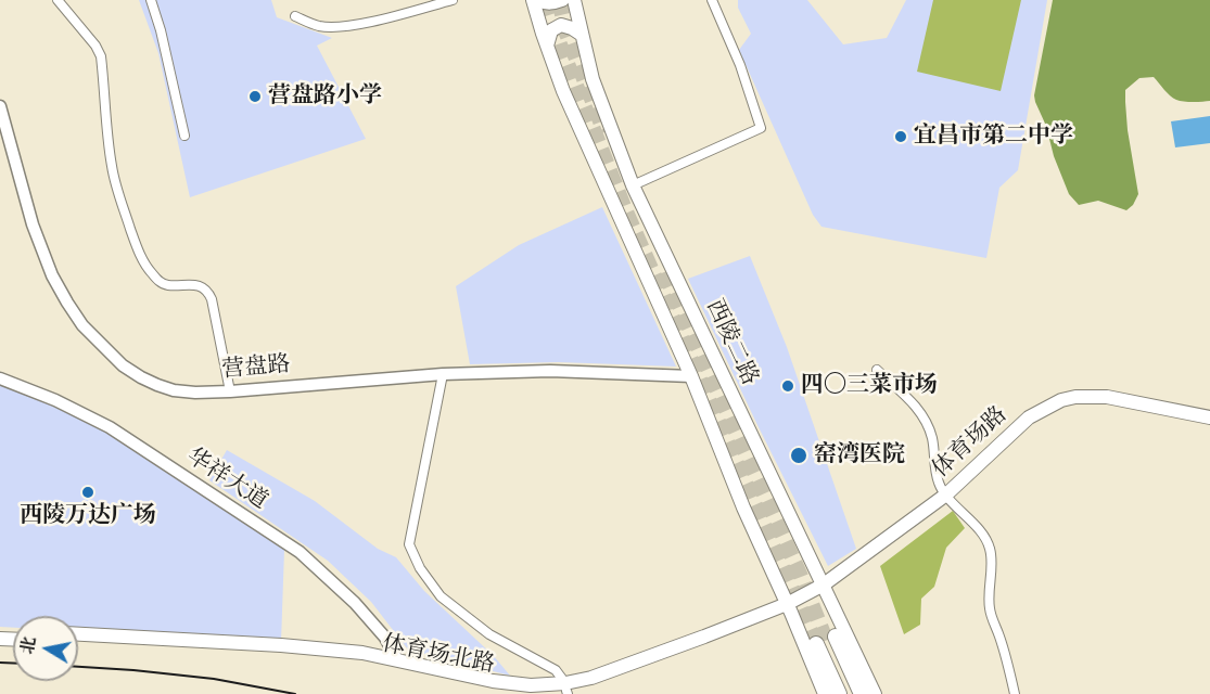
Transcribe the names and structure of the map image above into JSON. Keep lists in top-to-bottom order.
{
  "streets": {
    "main road": ["西陵二路", "体育场路", "体育场北路"],
    "street": ["营盘路", "华祥大道"]
  },
  "crossings": [
    ["西陵二路", "体育场路"],
    ["体育场路", "体育场北路"],
    ["华祥大道", "体育场北路"]
  ],
  "places": [
    "营盘路小学",
    "宜昌市第二中学",
    "四〇三菜市场",
    "窑湾医院",
    "西陵万达广场"
  ],
  "north": "left"
}
